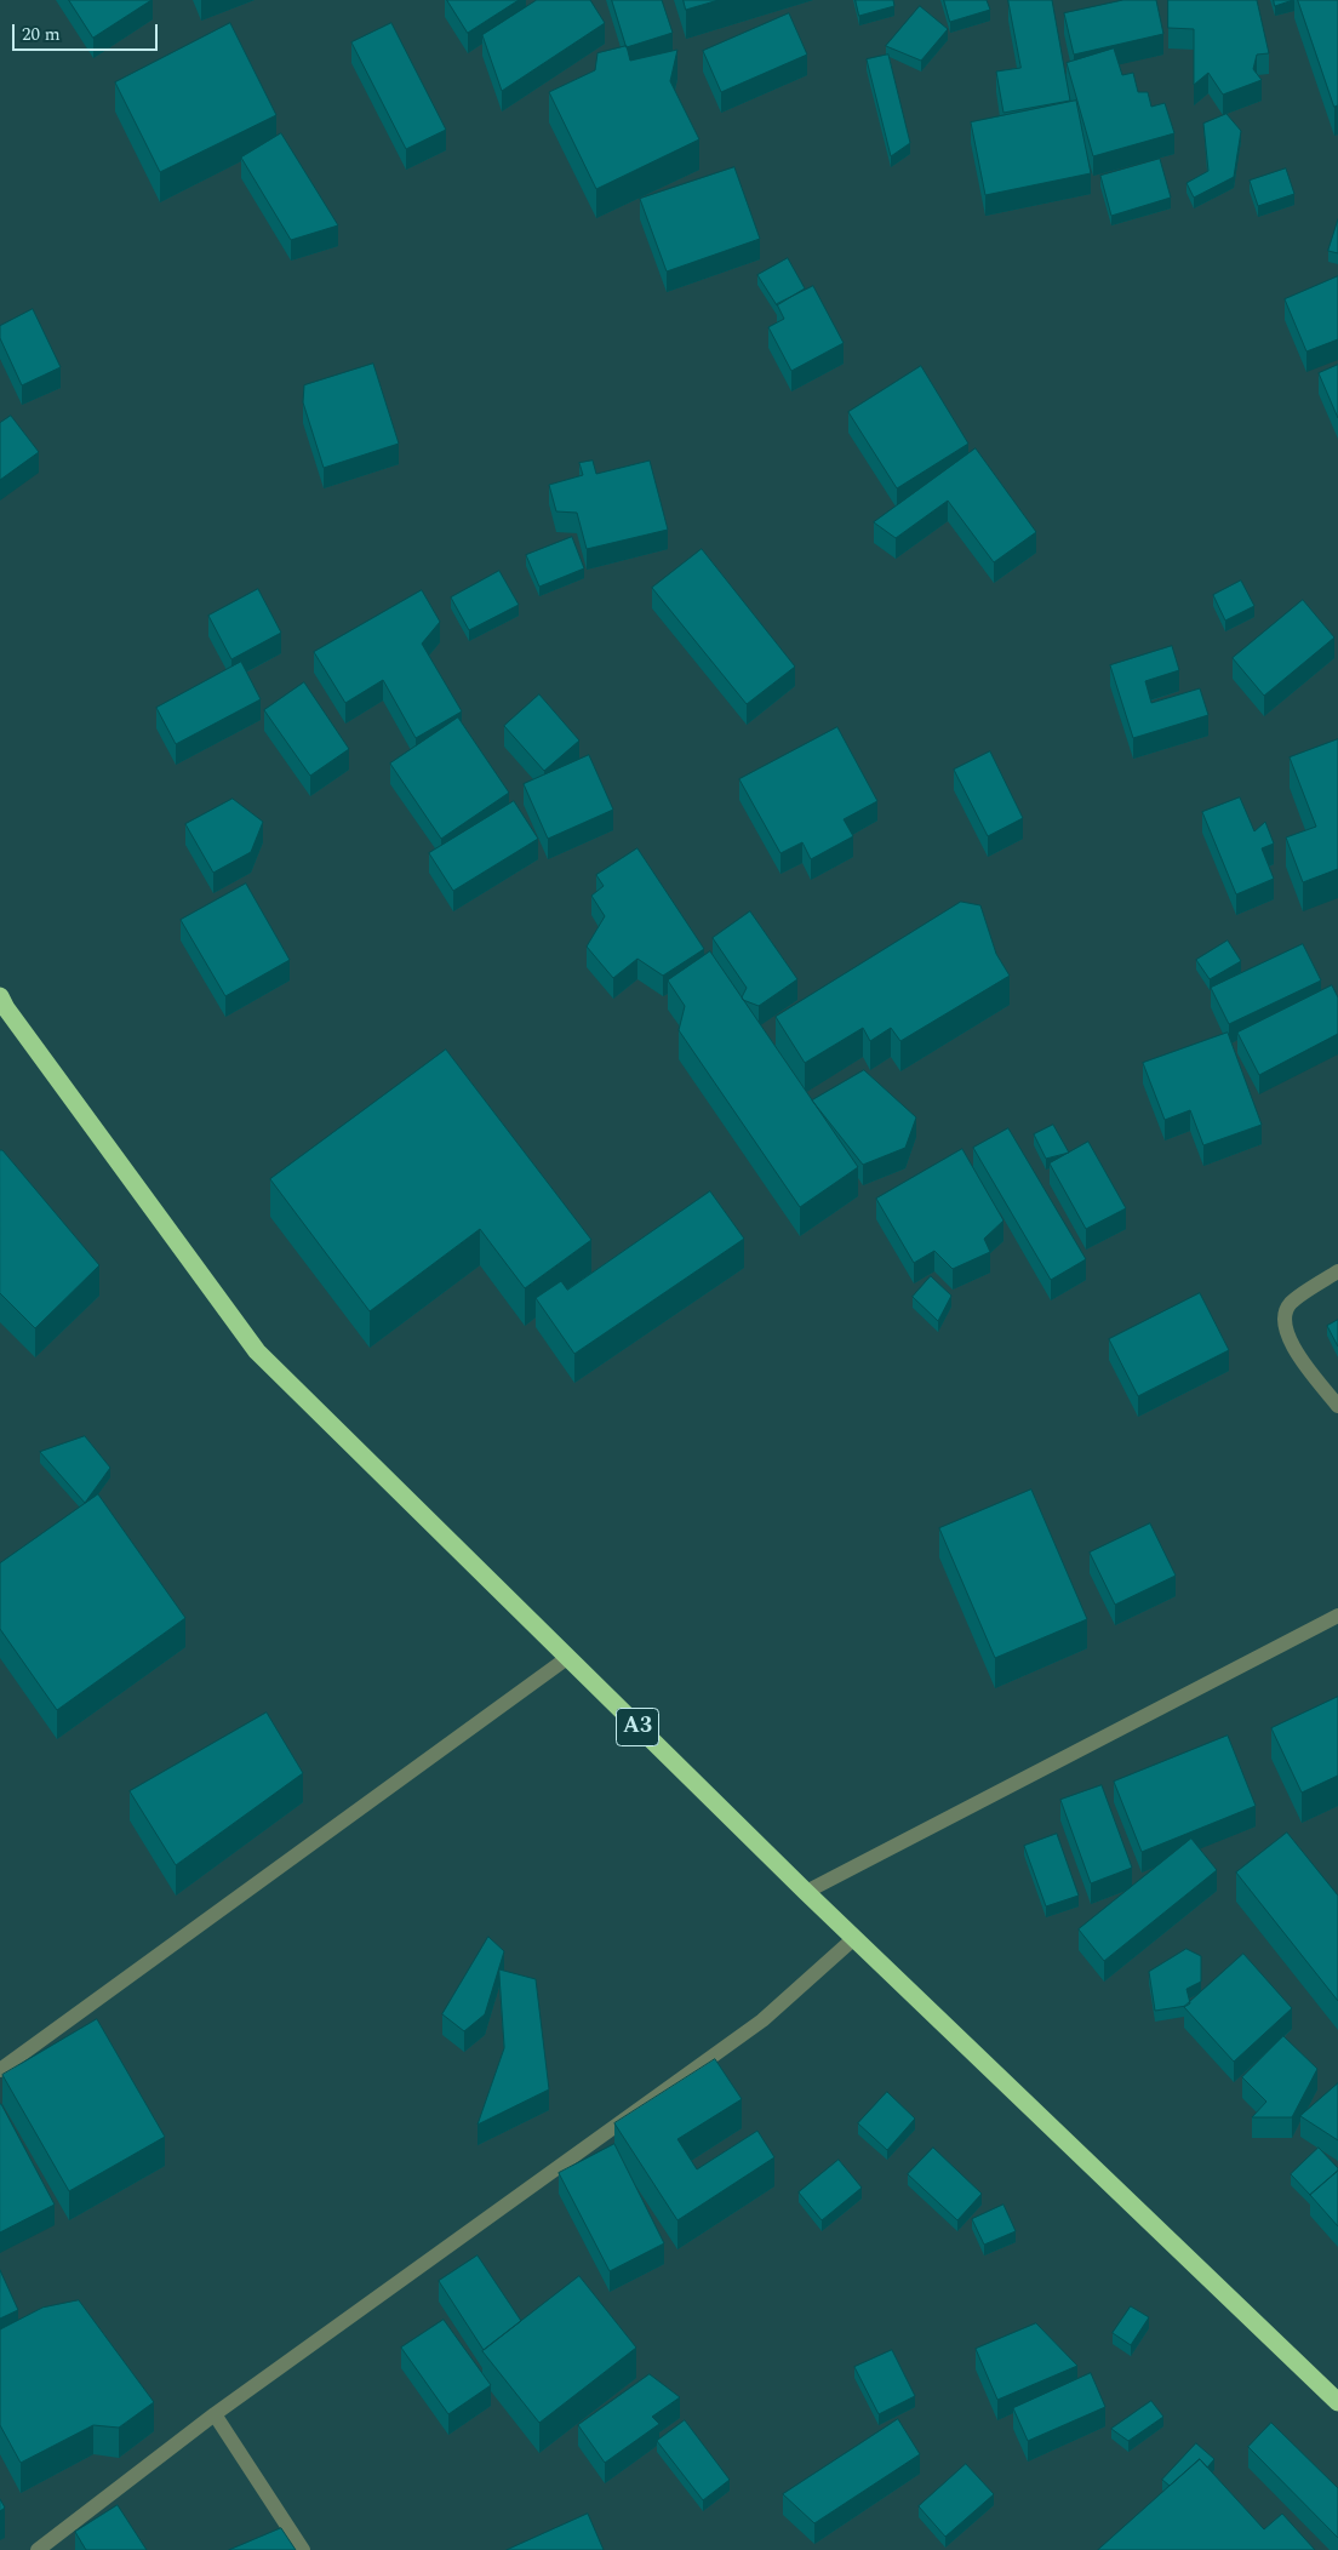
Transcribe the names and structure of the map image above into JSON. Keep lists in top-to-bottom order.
{
  "streets": {
    "highway": ["A3"]
  },
  "scale_bar": "20 m"
}
